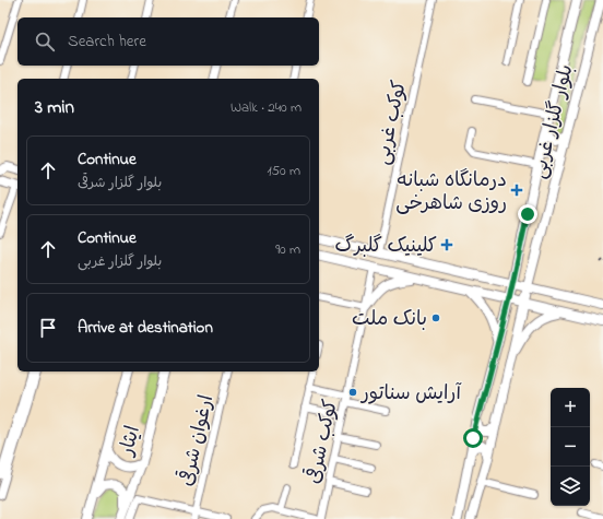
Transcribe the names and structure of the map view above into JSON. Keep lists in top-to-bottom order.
{
  "streets": {
    "main road": ["بلوار گلزار غربی", "ایثار"],
    "street": ["کوکب غربی", "ارغوان شرقی", "کوکب شرقی"]
  },
  "places": {
    "health": ["درمانگاه شبانه روزی شاهرخی", "کلینیک گلبرگ"],
    "other": ["بانک ملت", "آرایش سناتور"]
  },
  "page": {
    "search": "Search here",
    "heading": ["3 min", "Walk · 240 m"],
    "list": [
      ["Continue", "بلوار گلزار شرقی", "150 m"],
      ["Continue", "بلوار گلزار غربی", "90 m"],
      "Arrive at destination"
    ],
    "map_buttons": ["+", "−"]
  }
}
